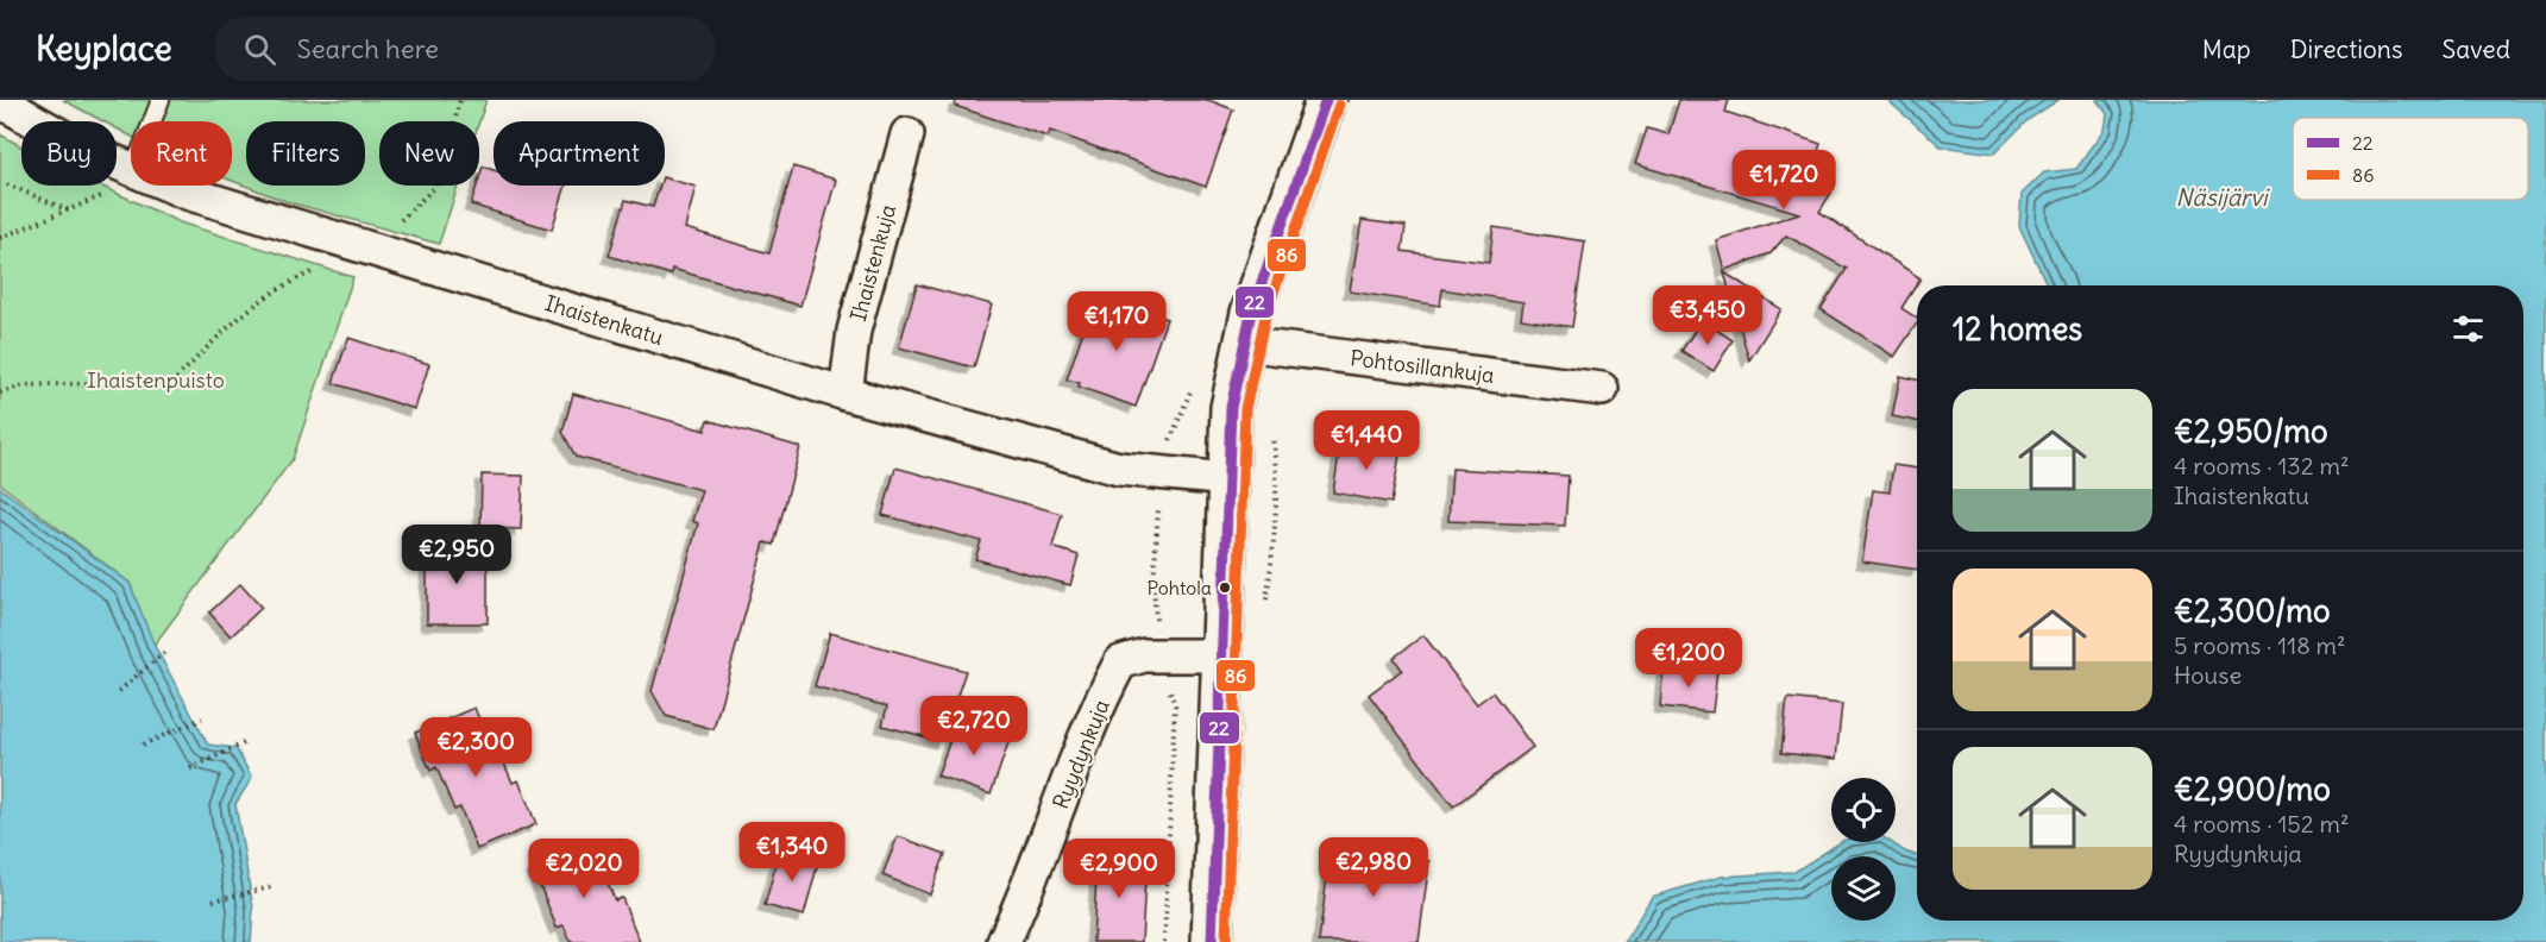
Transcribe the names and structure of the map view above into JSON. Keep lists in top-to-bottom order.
{
  "streets": {
    "street": [
      "Ihaistenkuja",
      "Ihaistenkatu",
      "Pohtosillankuja",
      "Ryydynkuja"
    ]
  },
  "crossings": [
    ["Ihaistenkuja", "Ihaistenkatu"]
  ],
  "water": ["Näsijärvi"],
  "parks": ["Ihaistenpuisto"],
  "places": ["Pohtola"],
  "lines": ["transit line 22", "transit line 86"],
  "legend": ["22", "86"],
  "page": {
    "header": "Keyplace",
    "search": "Search here",
    "nav": ["Map", "Directions", "Saved"],
    "chip": [
      "Buy",
      "Rent",
      "Filters",
      "New",
      "Apartment"
    ],
    "price": [
      "€1,720",
      "€3,450",
      "€1,170",
      "€1,440",
      "€2,950",
      "€1,200",
      "€2,720",
      "€2,300",
      "€1,340",
      "€2,980",
      "€2,020",
      "€2,900"
    ],
    "heading": "12 homes",
    "list": [
      {
        "name": "€2,950/mo",
        "note": "4 rooms · 132 m² · Ihaistenkatu"
      },
      {
        "name": "€2,300/mo",
        "note": "5 rooms · 118 m² · House"
      },
      {
        "name": "€2,900/mo",
        "note": "4 rooms · 152 m² · Ryydynkuja"
      }
    ]
  }
}
